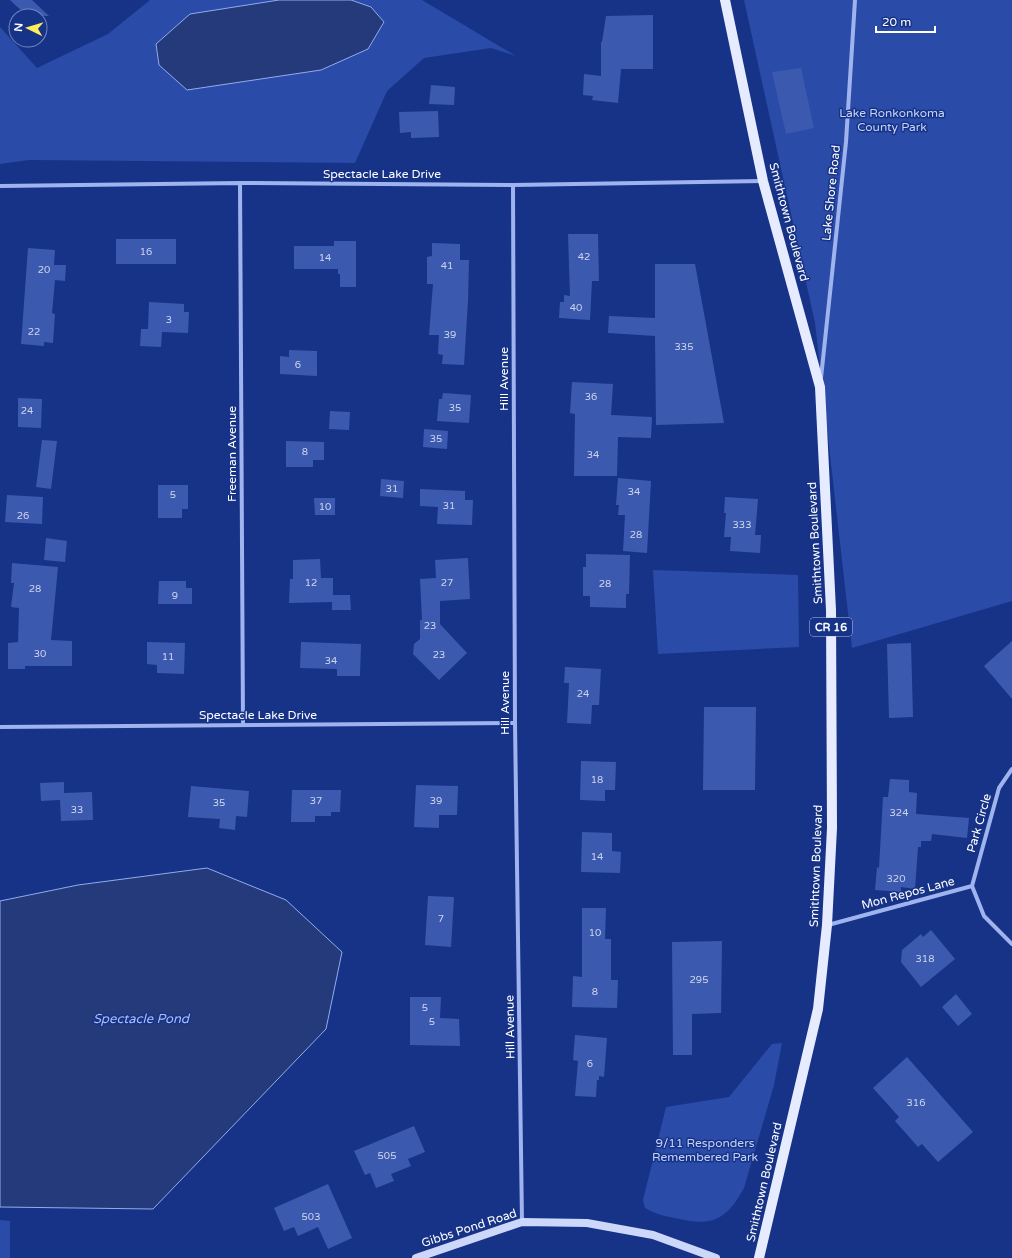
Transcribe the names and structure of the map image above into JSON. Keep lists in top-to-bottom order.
{
  "streets": {
    "main road": ["Smithtown Boulevard", "CR 16"],
    "street": [
      "Spectacle Lake Drive",
      "Lake Shore Road",
      "Hill Avenue",
      "Freeman Avenue",
      "Park Circle",
      "Mon Repos Lane",
      "Gibbs Pond Road"
    ]
  },
  "crossings": [
    ["Spectacle Lake Drive", "Smithtown Boulevard"],
    ["Spectacle Lake Drive", "Hill Avenue"],
    ["Spectacle Lake Drive", "Freeman Avenue"],
    ["Lake Shore Road", "Smithtown Boulevard"],
    ["Smithtown Boulevard", "Mon Repos Lane"],
    ["Hill Avenue", "Gibbs Pond Road"],
    ["Park Circle", "Mon Repos Lane"]
  ],
  "water": ["Spectacle Pond"],
  "parks": ["Lake Ronkonkoma County Park", "9/11 Responders Remembered Park"],
  "house_numbers": [
    "16",
    "42",
    "14",
    "41",
    "20",
    "40",
    "3",
    "22",
    "39",
    "335",
    "6",
    "36",
    "35",
    "24",
    "35",
    "8",
    "34",
    "31",
    "34",
    "5",
    "31",
    "10",
    "26",
    "333",
    "28",
    "12",
    "27",
    "28",
    "28",
    "9",
    "23",
    "30",
    "23",
    "11",
    "34",
    "24",
    "18",
    "37",
    "39",
    "35",
    "33",
    "324",
    "14",
    "320",
    "7",
    "10",
    "318",
    "295",
    "8",
    "5",
    "5",
    "6",
    "316",
    "505",
    "503"
  ],
  "scale_bar": "20 m",
  "north": "left"
}
